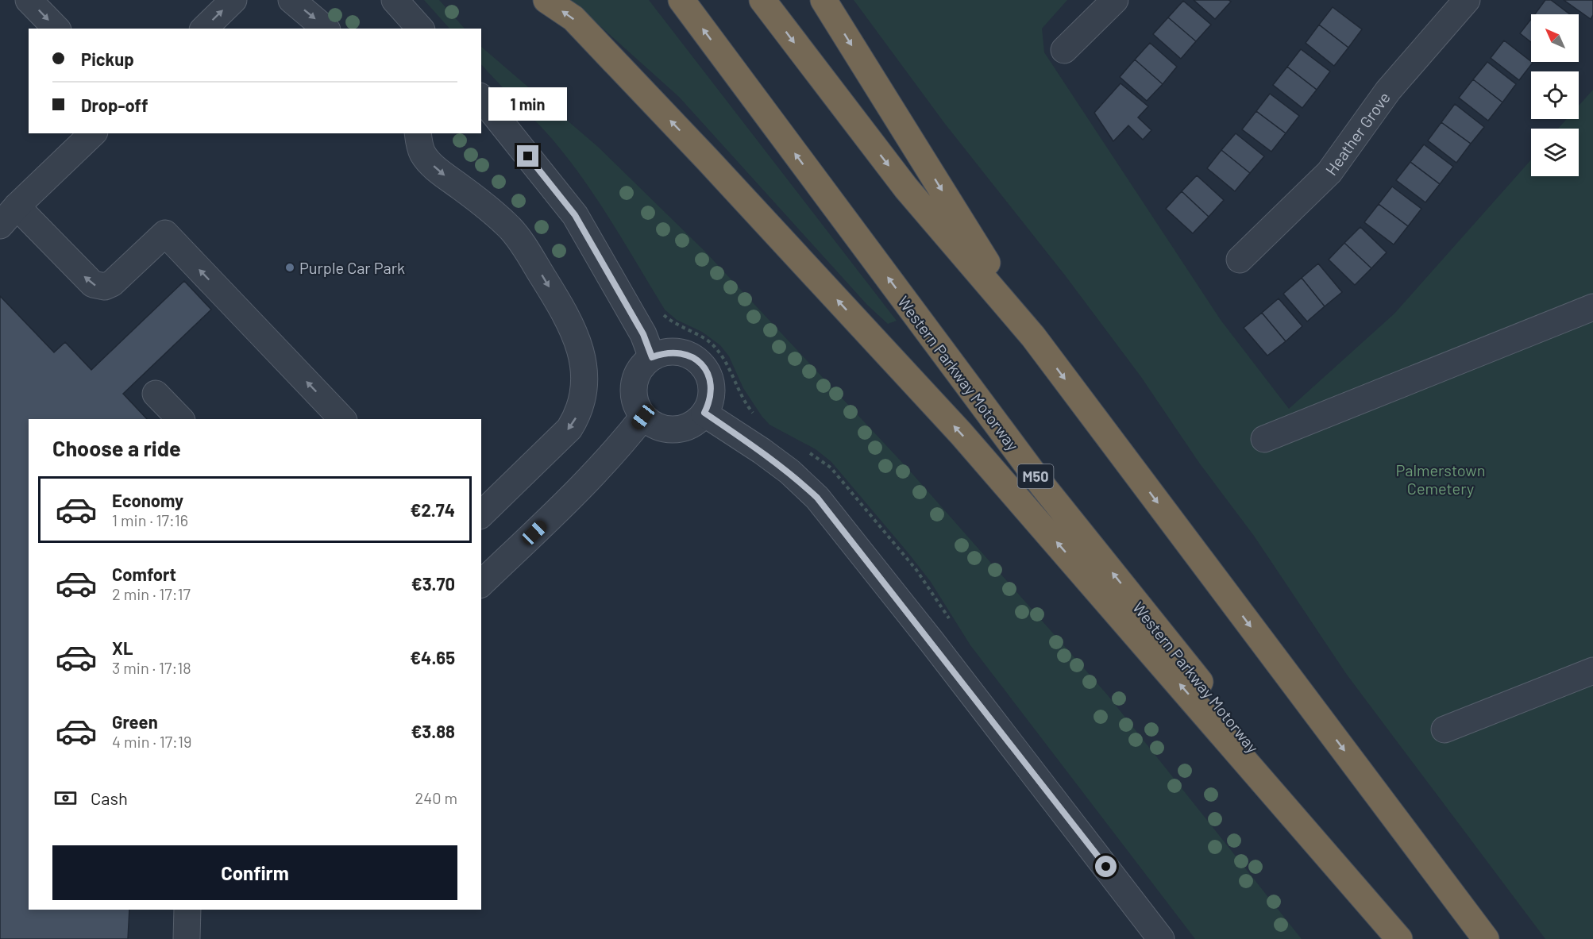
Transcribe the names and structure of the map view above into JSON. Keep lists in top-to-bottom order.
{
  "streets": {
    "highway": ["Western Parkway Motorway", "M50"],
    "street": ["Heather Grove"]
  },
  "parks": ["Palmerstown Cemetery"],
  "places": ["Purple Car Park"],
  "north": "top left",
  "page": {
    "banner": ["Pickup", "Drop-off"],
    "bubble": "1 min",
    "heading": "Choose a ride",
    "list": [
      {
        "name": "Economy",
        "note": "1 min · 17:16",
        "value": "€2.74"
      },
      {
        "name": "Comfort",
        "note": "2 min · 17:17",
        "value": "€3.70"
      },
      {
        "name": "XL",
        "note": "3 min · 17:18",
        "value": "€4.65"
      },
      {
        "name": "Green",
        "note": "4 min · 17:19",
        "value": "€3.88"
      }
    ],
    "pay": ["Cash", "240 m"],
    "buttons": "Confirm"
  }
}
